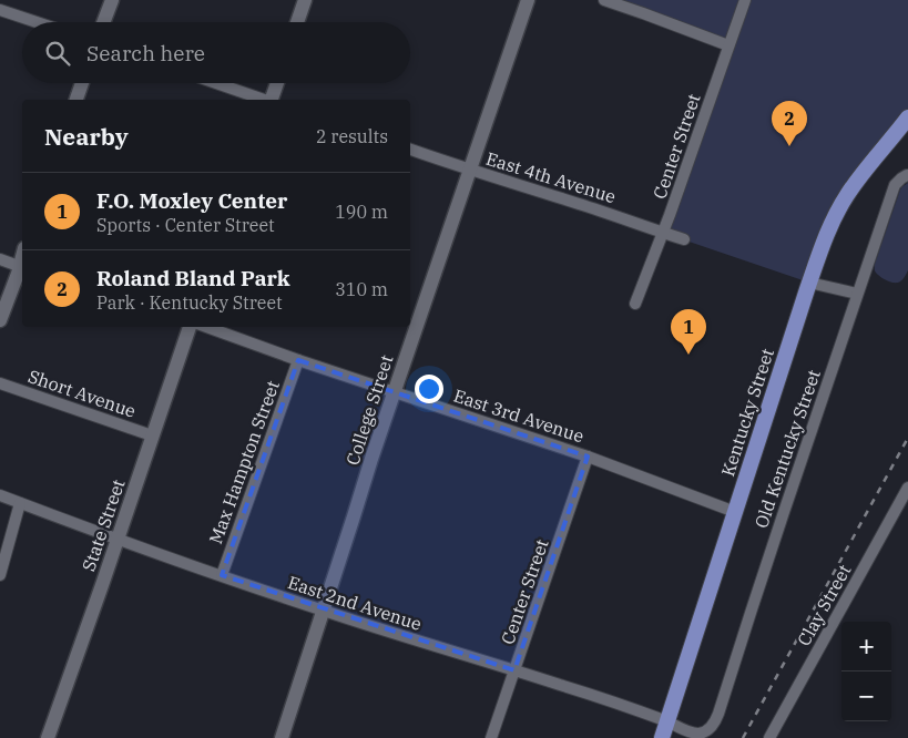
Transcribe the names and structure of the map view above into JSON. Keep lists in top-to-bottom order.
{
  "streets": {
    "main road": ["Kentucky Street"],
    "street": [
      "Center Street",
      "East 4th Avenue",
      "Short Avenue",
      "College Street",
      "East 3rd Avenue",
      "Old Kentucky Street",
      "Max Hampton Street",
      "State Street",
      "East 2nd Avenue",
      "Clay Street"
    ]
  },
  "crossings": [
    ["Center Street", "East 4th Avenue"],
    ["Center Street", "East 3rd Avenue"],
    ["Center Street", "East 2nd Avenue"],
    ["East 4th Avenue", "College Street"],
    ["Short Avenue", "State Street"],
    ["College Street", "East 3rd Avenue"],
    ["College Street", "East 2nd Avenue"],
    ["Kentucky Street", "East 3rd Avenue"],
    ["Kentucky Street", "East 2nd Avenue"],
    ["East 3rd Avenue", "Max Hampton Street"],
    ["Old Kentucky Street", "East 2nd Avenue"],
    ["Max Hampton Street", "East 2nd Avenue"],
    ["State Street", "East 2nd Avenue"]
  ],
  "page": {
    "search": "Search here",
    "heading": ["Nearby", "2 results"],
    "pins": ["2", "1"],
    "list": [
      {
        "mark": "1",
        "name": "F.O. Moxley Center",
        "note": "Sports · Center Street",
        "value": "190 m"
      },
      {
        "mark": "2",
        "name": "Roland Bland Park",
        "note": "Park · Kentucky Street",
        "value": "310 m"
      }
    ],
    "map_buttons": ["+", "−"]
  }
}
